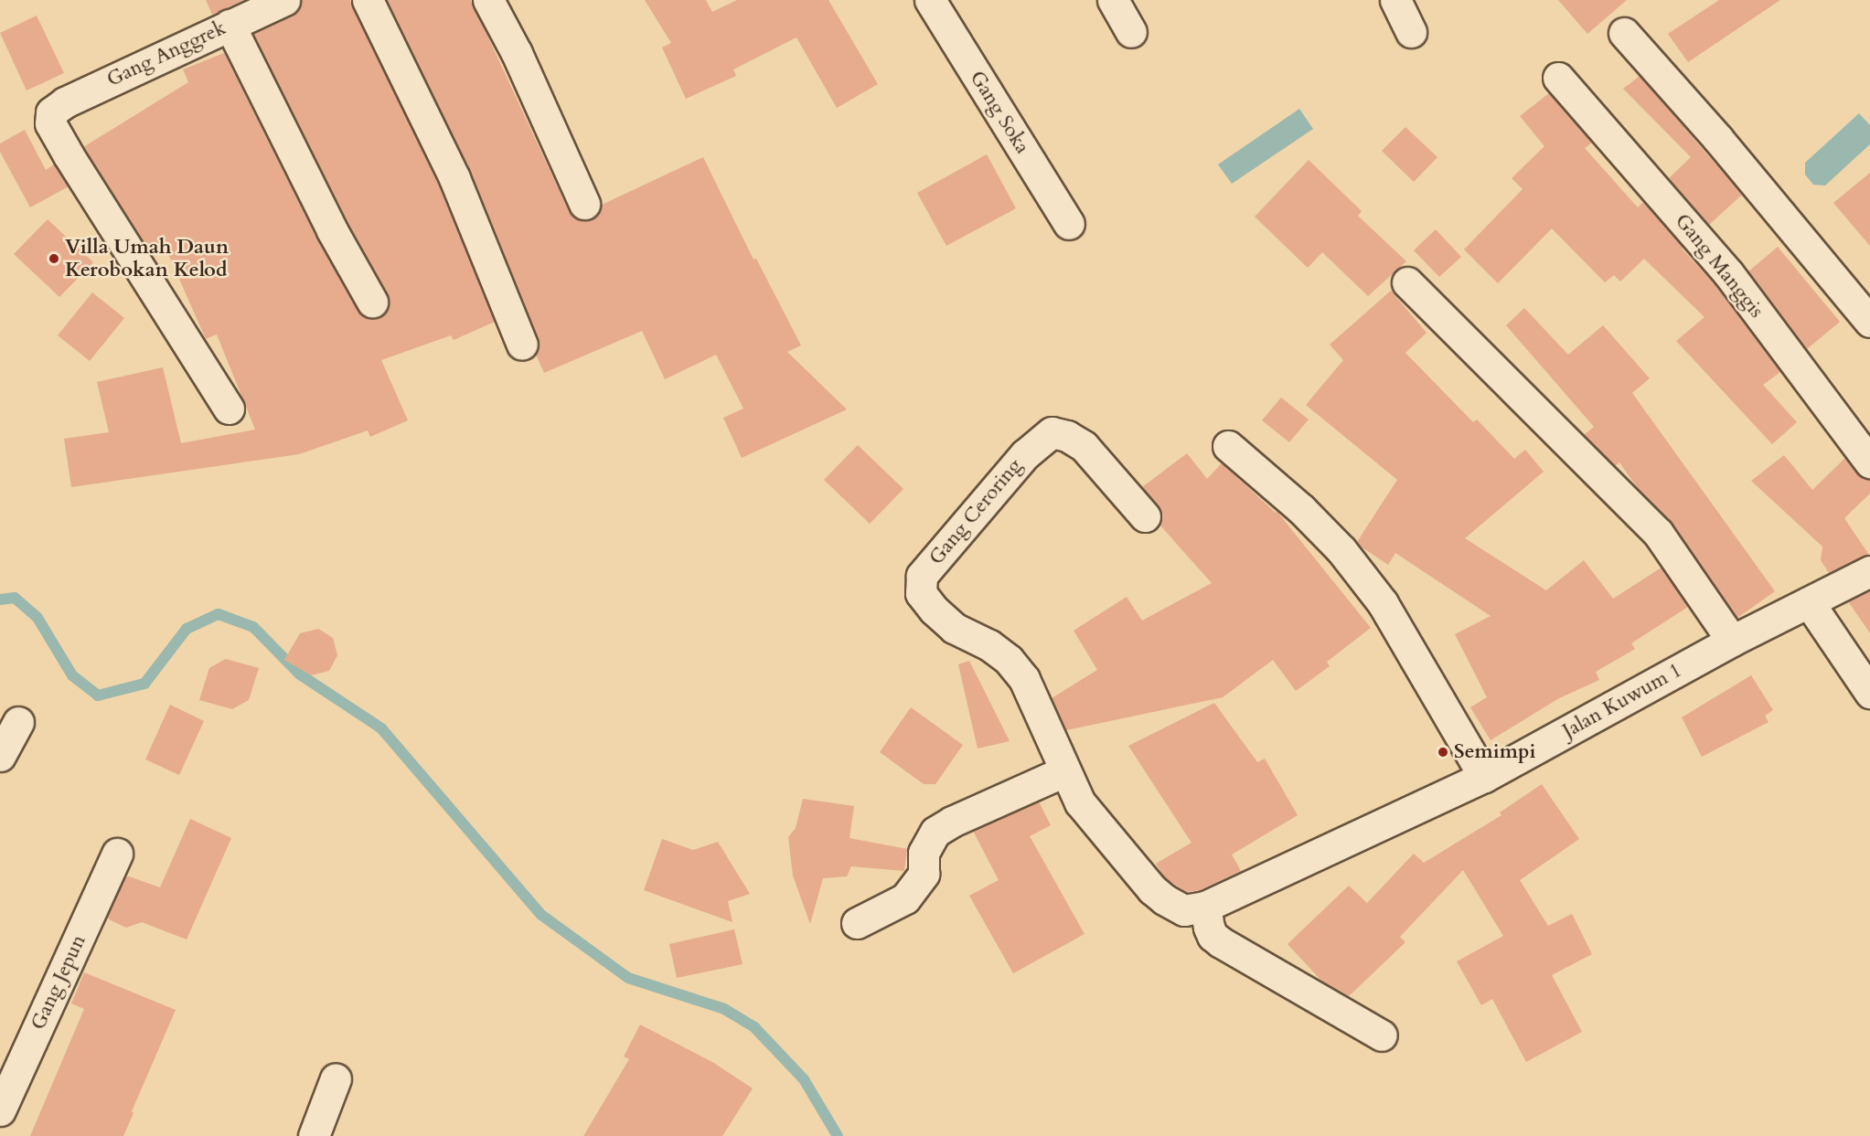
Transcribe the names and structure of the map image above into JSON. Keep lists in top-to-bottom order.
{
  "streets": {
    "street": [
      "Gang Anggrek",
      "Gang Soka",
      "Gang Manggis",
      "Gang Ceroring",
      "Jalan Kuwum 1",
      "Gang Jepun"
    ]
  },
  "crossings": [
    ["Gang Ceroring", "Jalan Kuwum 1"]
  ],
  "places": ["Villa Umah Daun Kerobokan Kelod", "Semimpi"]
}
